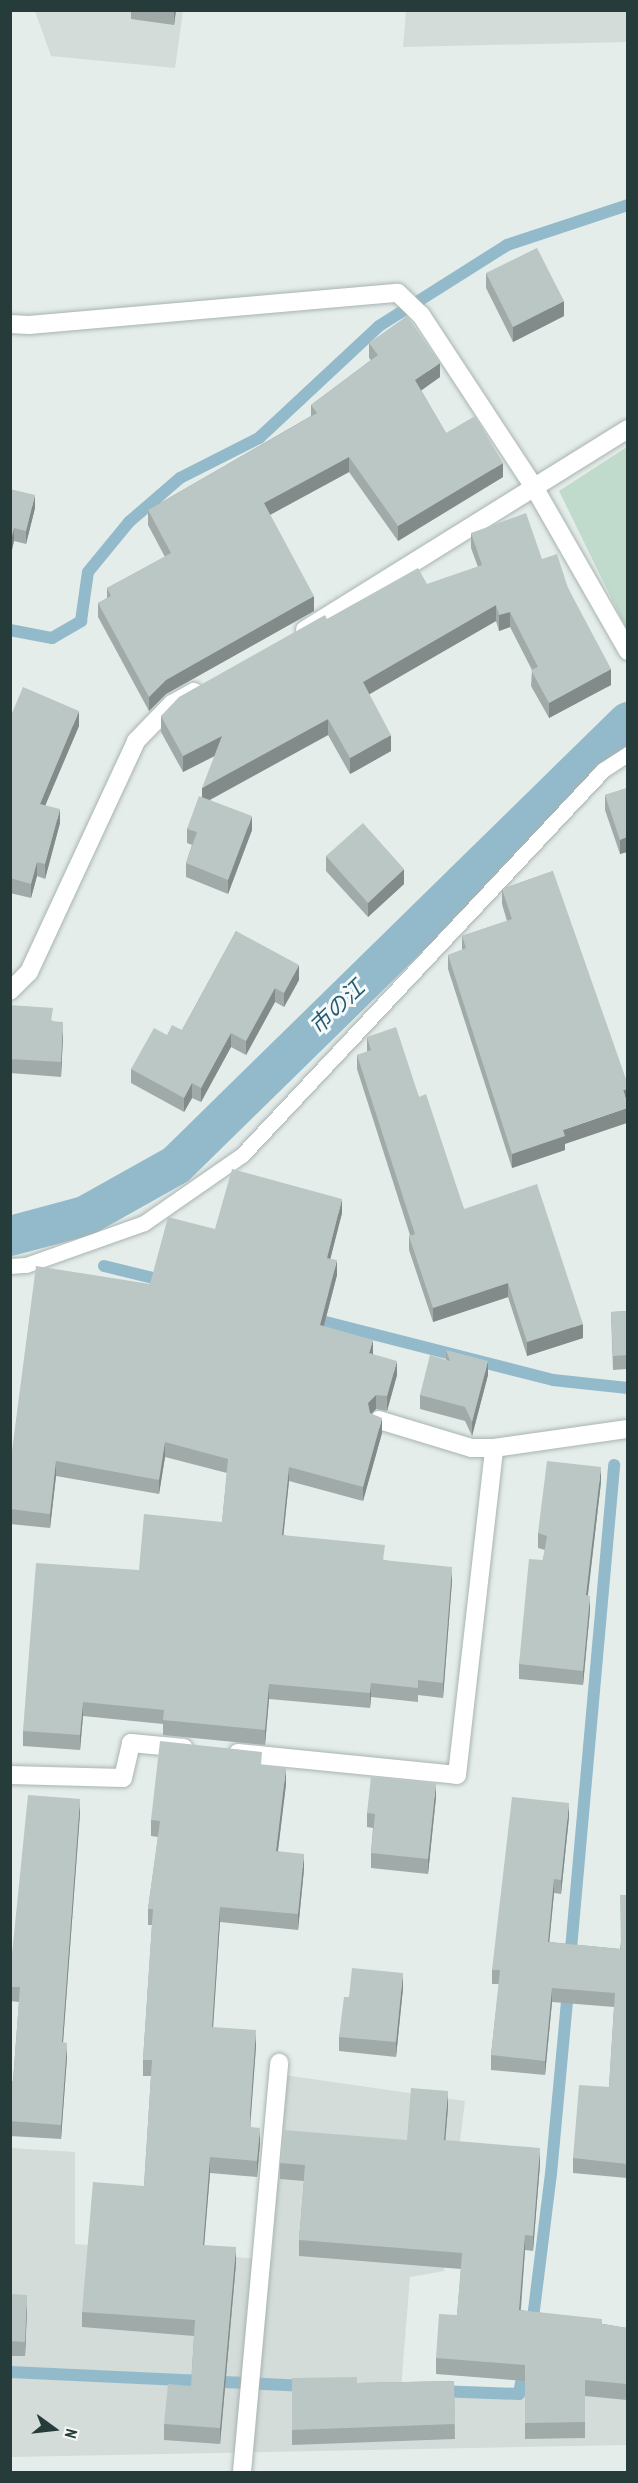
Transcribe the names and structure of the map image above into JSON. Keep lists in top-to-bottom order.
{
  "water": ["市の江"],
  "north": "right"
}
